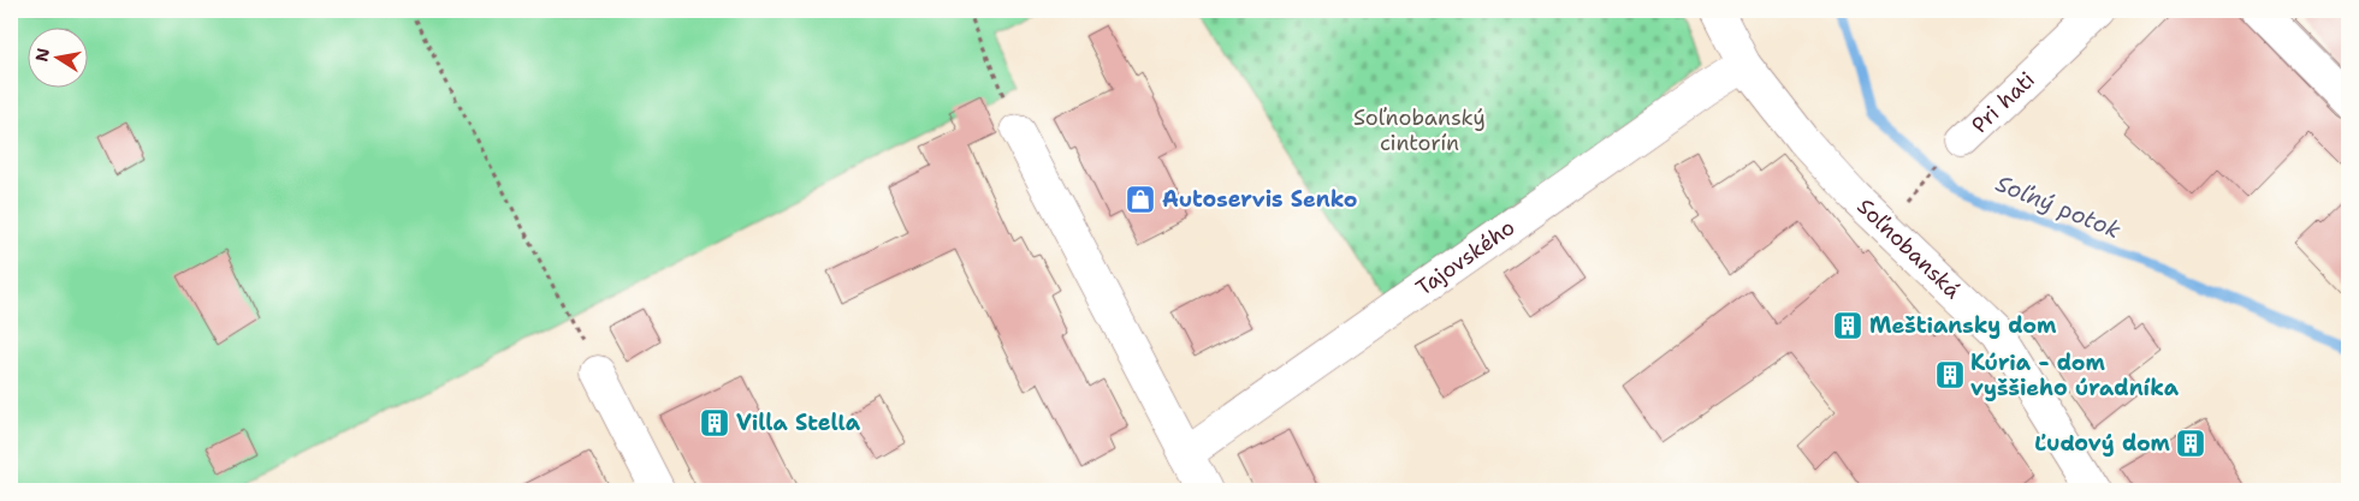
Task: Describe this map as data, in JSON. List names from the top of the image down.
{
  "streets": {
    "street": ["Pri hati", "Soľnobanská", "Tajovského"]
  },
  "crossings": [
    ["Soľnobanská", "Tajovského"]
  ],
  "water": ["Soľný potok"],
  "parks": ["Soľnobanský cintorín"],
  "places": {
    "shop": ["Autoservis Senko"],
    "building": [
      "Meštiansky dom",
      "Kúria - dom vyššieho úradníka",
      "Villa Stella",
      "Ľudový dom"
    ]
  },
  "north": "left"
}
